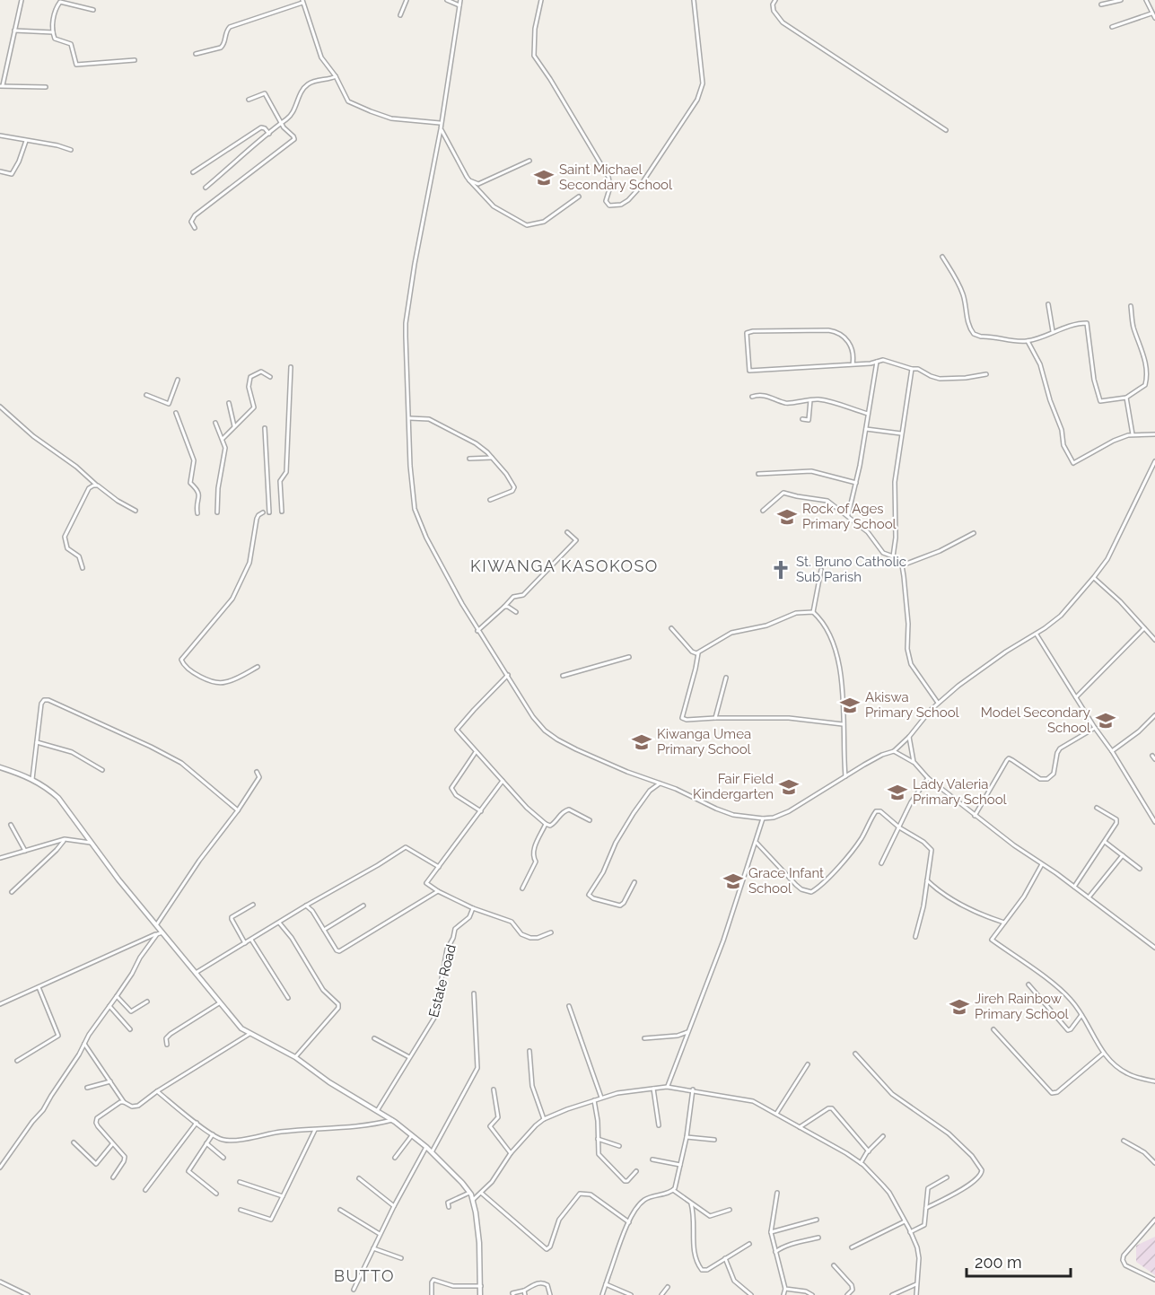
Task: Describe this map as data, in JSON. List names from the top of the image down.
{
  "streets": {
    "street": ["Estate Road"]
  },
  "districts": ["KIWANGA KASOKOSO", "BUTTO"],
  "places": {
    "school or university": [
      "Saint Michael Secondary School",
      "Rock of Ages Primary School",
      "Akiswa Primary School",
      "Model Secondary School",
      "Kiwanga Umea Primary School",
      "Fair Field Kindergarten",
      "Lady Valeria Primary School",
      "Grace Infant School",
      "Jireh Rainbow Primary School"
    ],
    "church": ["St. Bruno Catholic Sub Parish"]
  },
  "scale_bar": "200 m"
}
